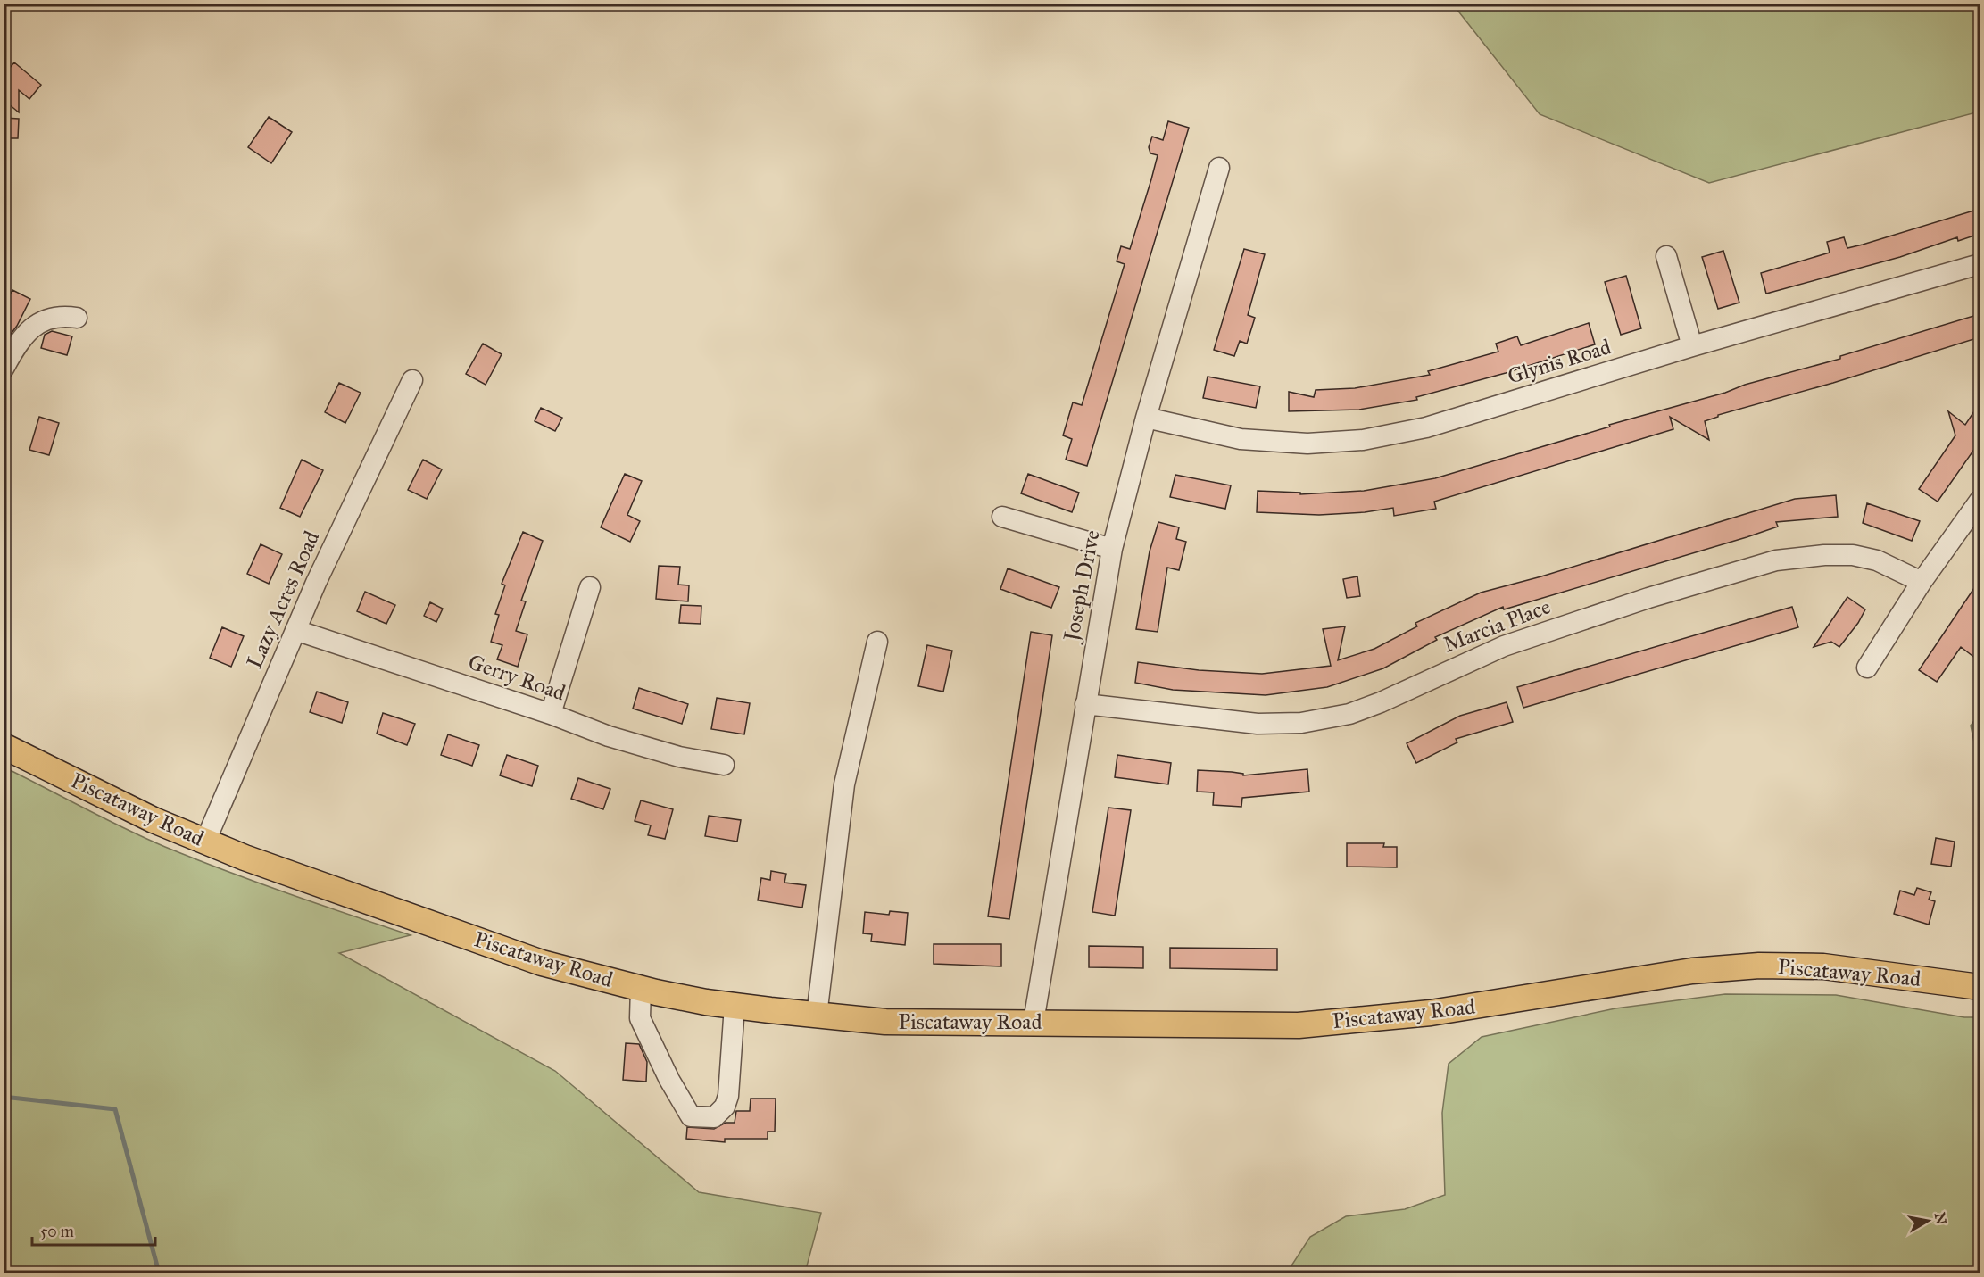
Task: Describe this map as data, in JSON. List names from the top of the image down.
{
  "streets": {
    "main road": ["Piscataway Road"],
    "street": [
      "Glynis Road",
      "Joseph Drive",
      "Lazy Acres Road",
      "Marcia Place",
      "Gerry Road"
    ]
  },
  "crossings": [
    ["Glynis Road", "Joseph Drive"],
    ["Joseph Drive", "Marcia Place"],
    ["Joseph Drive", "Piscataway Road"],
    ["Lazy Acres Road", "Gerry Road"],
    ["Lazy Acres Road", "Piscataway Road"]
  ],
  "scale_bar": "50 m",
  "north": "right"
}
